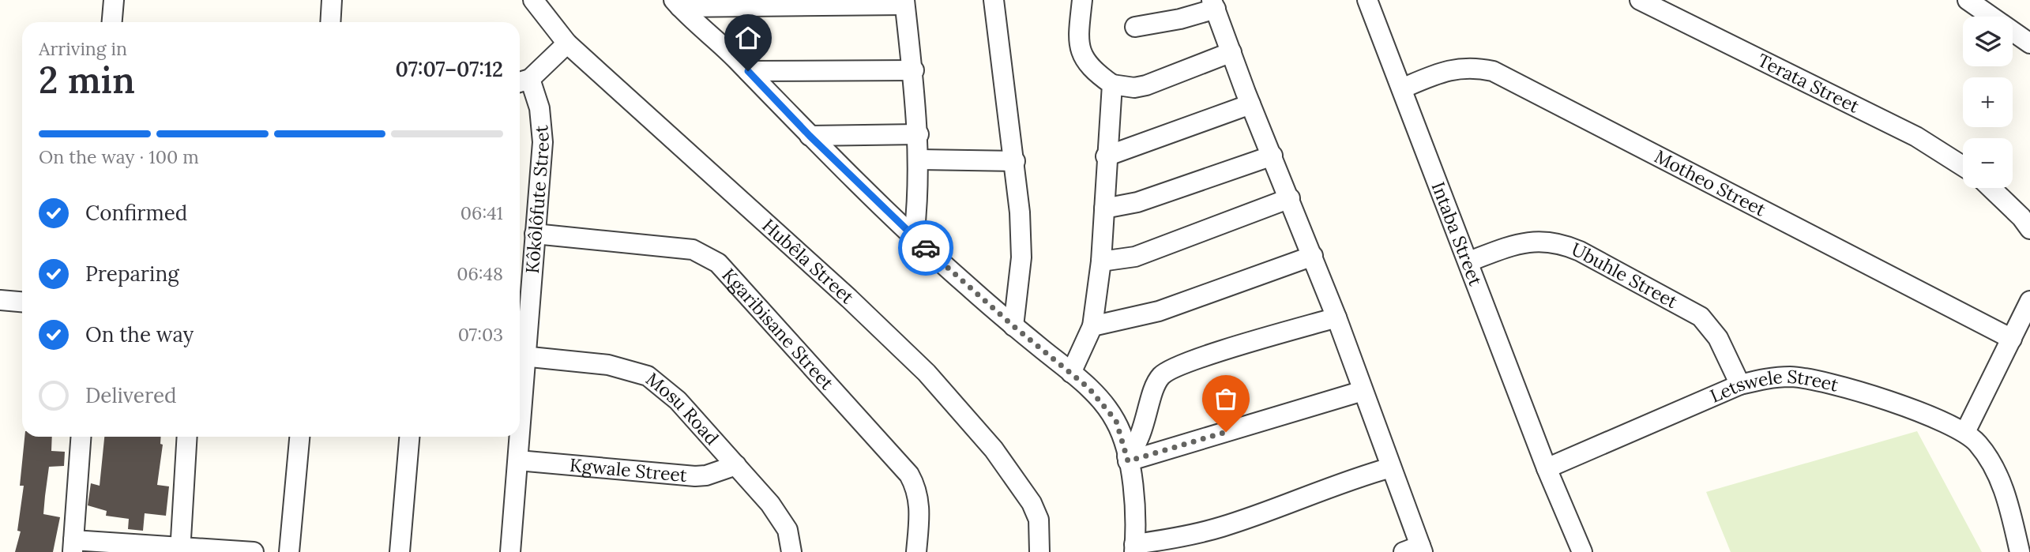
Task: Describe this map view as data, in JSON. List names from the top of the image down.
{
  "streets": {
    "street": [
      "Terata Street",
      "Motheo Street",
      "Kôkôlôfute Street",
      "Intaba Street",
      "Hubêla Street",
      "Ubuhle Street",
      "Kgaribisane Street",
      "Letswele Street",
      "Mosu Road",
      "Kgwale Street"
    ]
  },
  "crossings": [
    ["Motheo Street", "Intaba Street"],
    ["Kôkôlôfute Street", "Kgaribisane Street"],
    ["Kôkôlôfute Street", "Mosu Road"],
    ["Kôkôlôfute Street", "Kgwale Street"],
    ["Intaba Street", "Ubuhle Street"],
    ["Intaba Street", "Letswele Street"],
    ["Ubuhle Street", "Letswele Street"],
    ["Mosu Road", "Kgwale Street"]
  ],
  "page": {
    "map_buttons": ["+", "−"],
    "heading": ["2 min", "Arriving in", "07:07–07:12"],
    "bar": "On the way · 100 m",
    "list": [
      ["Confirmed", "06:41"],
      ["Preparing", "06:48"],
      ["On the way", "07:03"],
      "Delivered"
    ]
  }
}
